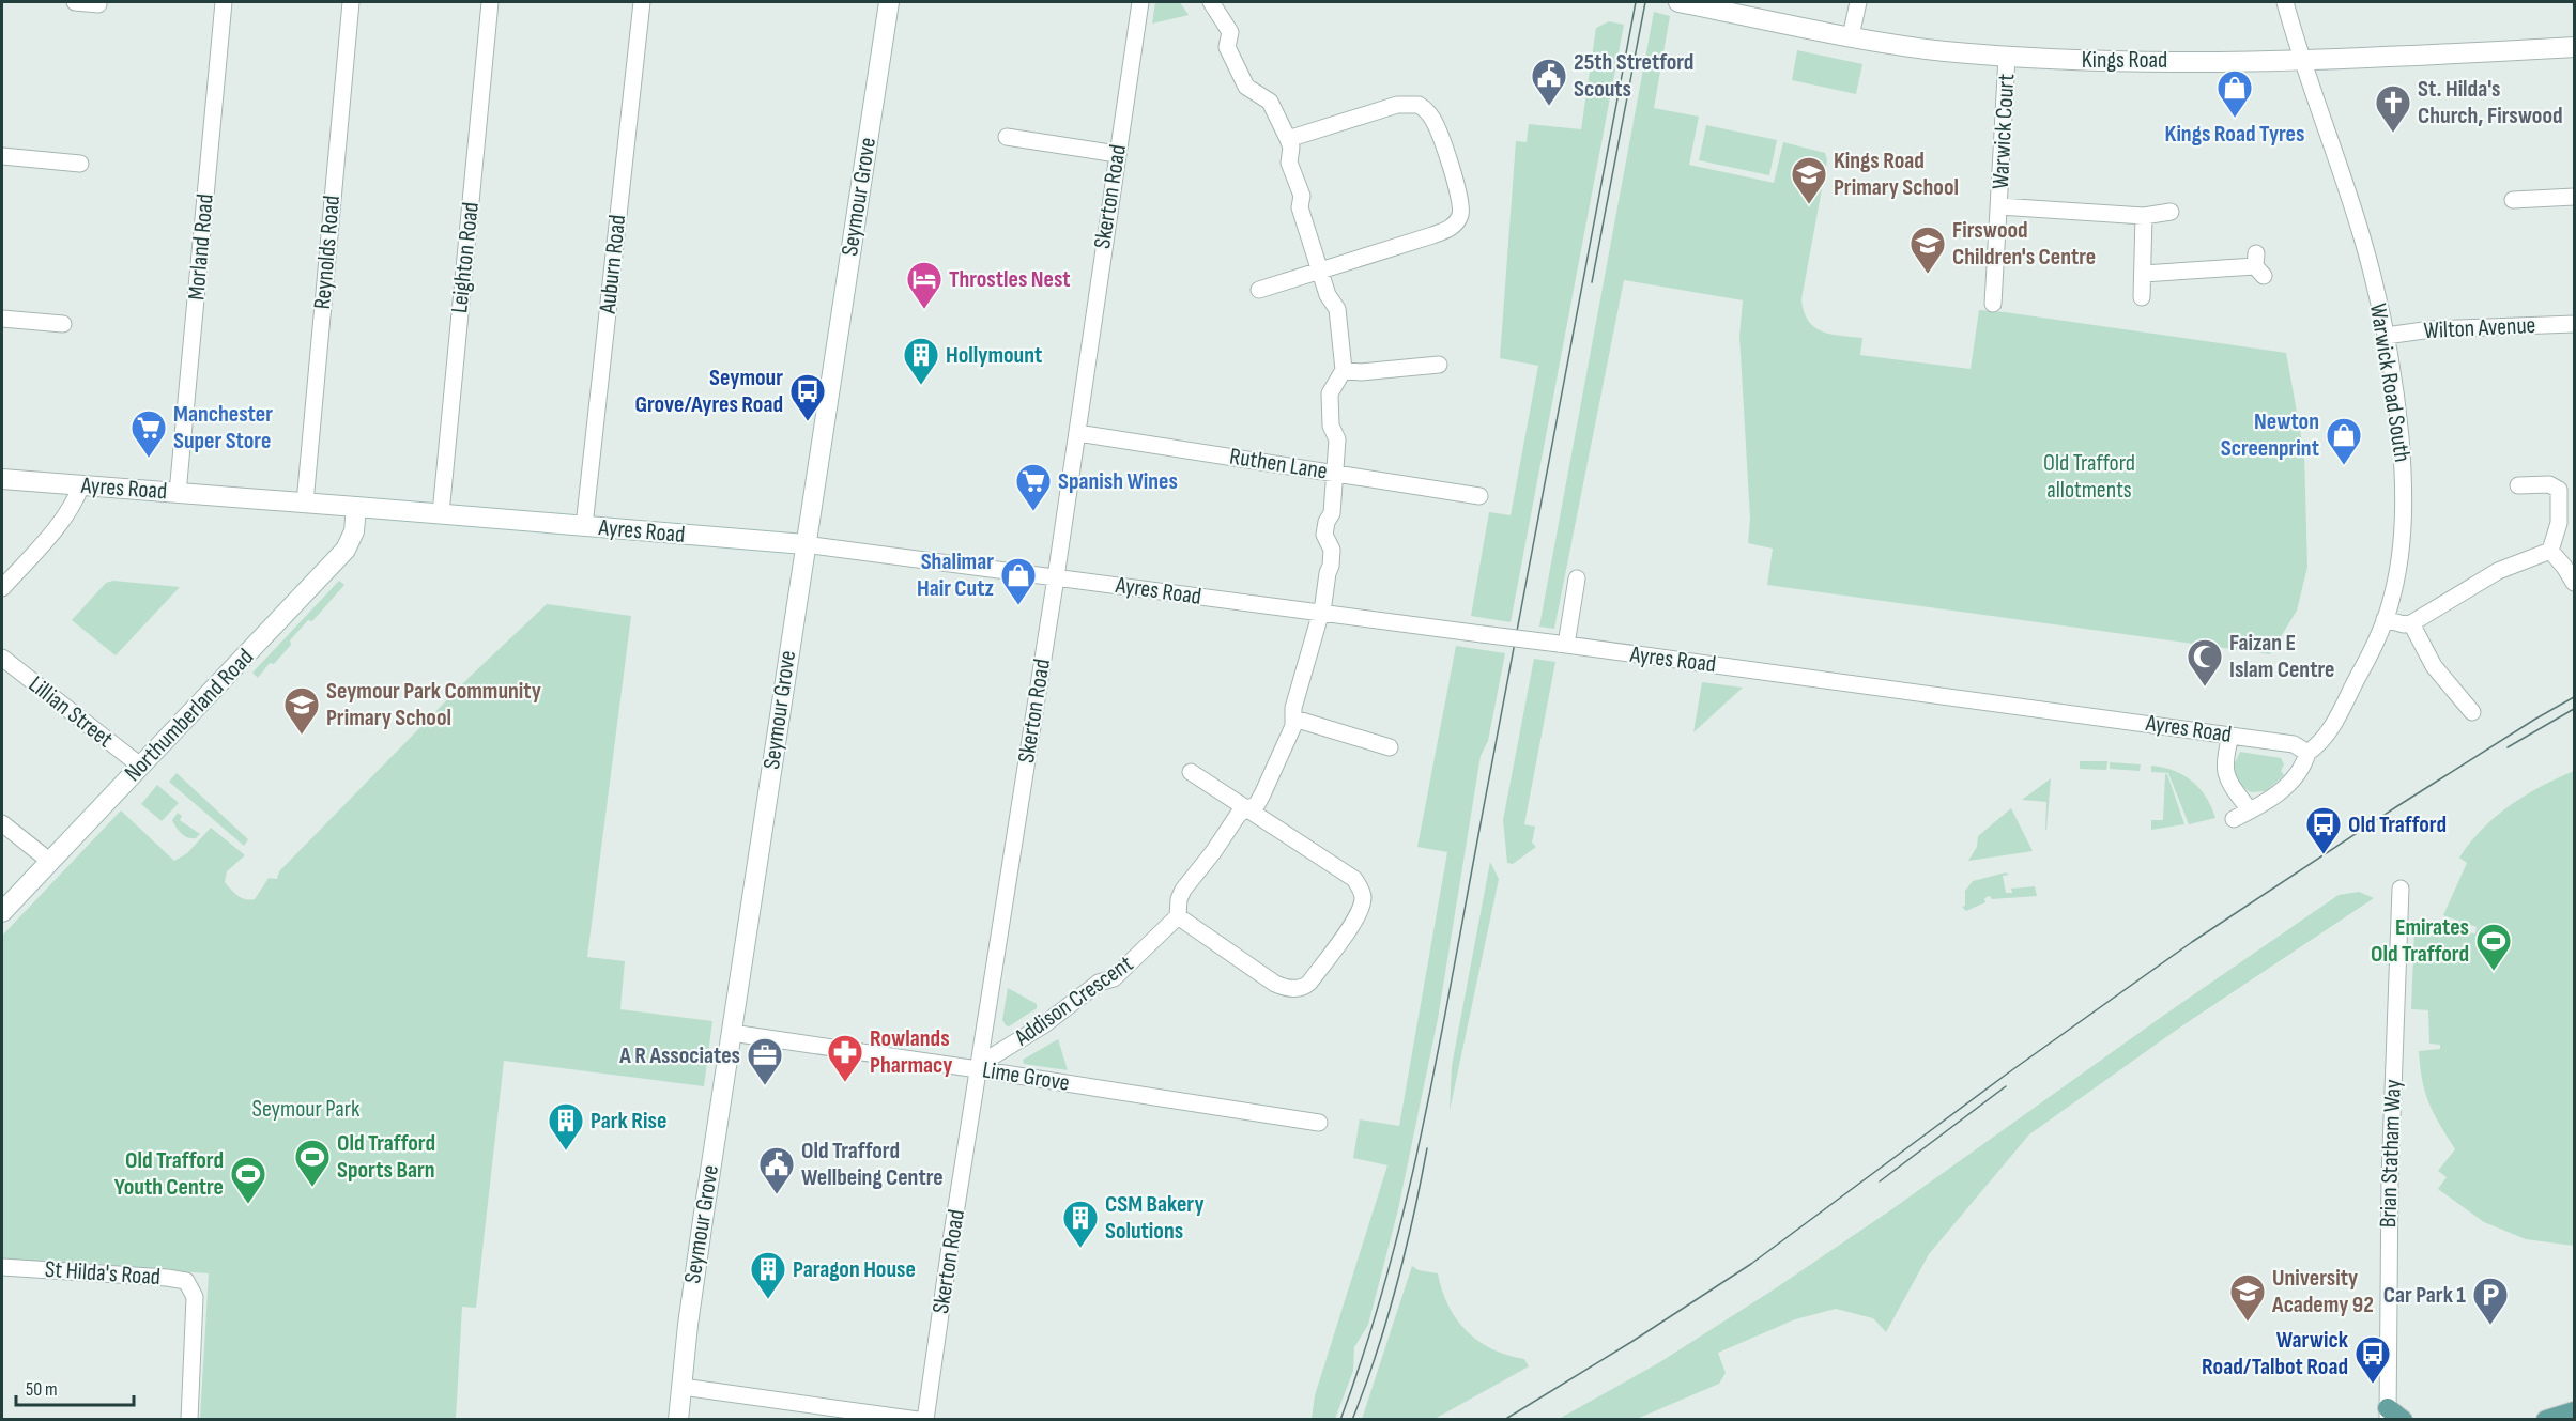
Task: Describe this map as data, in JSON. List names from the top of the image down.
{
  "streets": {
    "main road": [
      "Kings Road",
      "Seymour Grove",
      "Ayres Road",
      "Northumberland Road"
    ],
    "street": [
      "Warwick Court",
      "Skerton Road",
      "Morland Road",
      "Reynolds Road",
      "Leighton Road",
      "Auburn Road",
      "Wilton Avenue",
      "Warwick Road South",
      "Ruthen Lane",
      "Lillian Street",
      "Addison Crescent",
      "Lime Grove",
      "Brian Statham Way",
      "St Hilda's Road"
    ]
  },
  "crossings": [
    ["Kings Road", "Warwick Court"],
    ["Kings Road", "Warwick Road South"],
    ["Seymour Grove", "Ayres Road"],
    ["Seymour Grove", "Lime Grove"],
    ["Skerton Road", "Ruthen Lane"],
    ["Skerton Road", "Ayres Road"],
    ["Skerton Road", "Addison Crescent"],
    ["Skerton Road", "Lime Grove"],
    ["Morland Road", "Ayres Road"],
    ["Reynolds Road", "Ayres Road"],
    ["Leighton Road", "Ayres Road"],
    ["Auburn Road", "Ayres Road"],
    ["Wilton Avenue", "Warwick Road South"],
    ["Warwick Road South", "Ayres Road"],
    ["Ayres Road", "Northumberland Road"],
    ["Lillian Street", "Northumberland Road"],
    ["Addison Crescent", "Lime Grove"]
  ],
  "parks": ["Old Trafford allotments", "Seymour Park"],
  "places": {
    "public building": ["25th Stretford Scouts", "Old Trafford Wellbeing Centre"],
    "shop": ["Kings Road Tyres", "Newton Screenprint", "Shalimar Hair Cutz"],
    "church": ["St. Hilda's Church, Firswood"],
    "school or university": [
      "Kings Road Primary School",
      "Firswood Children's Centre",
      "Seymour Park Community Primary School",
      "University Academy 92"
    ],
    "hotel": ["Throstles Nest"],
    "building": [
      "Hollymount",
      "Park Rise",
      "CSM Bakery Solutions",
      "Paragon House"
    ],
    "bus stop": ["Seymour Grove/Ayres Road", "Old Trafford", "Warwick Road/Talbot Road"],
    "supermarket": ["Manchester Super Store", "Spanish Wines"],
    "mosque": ["Faizan E Islam Centre"],
    "sports": ["Emirates Old Trafford", "Old Trafford Sports Barn", "Old Trafford Youth Centre"],
    "pharmacy": ["Rowlands Pharmacy"],
    "office": ["A R Associates"],
    "parking": ["Car Park 1"]
  },
  "scale_bar": "50 m"
}
